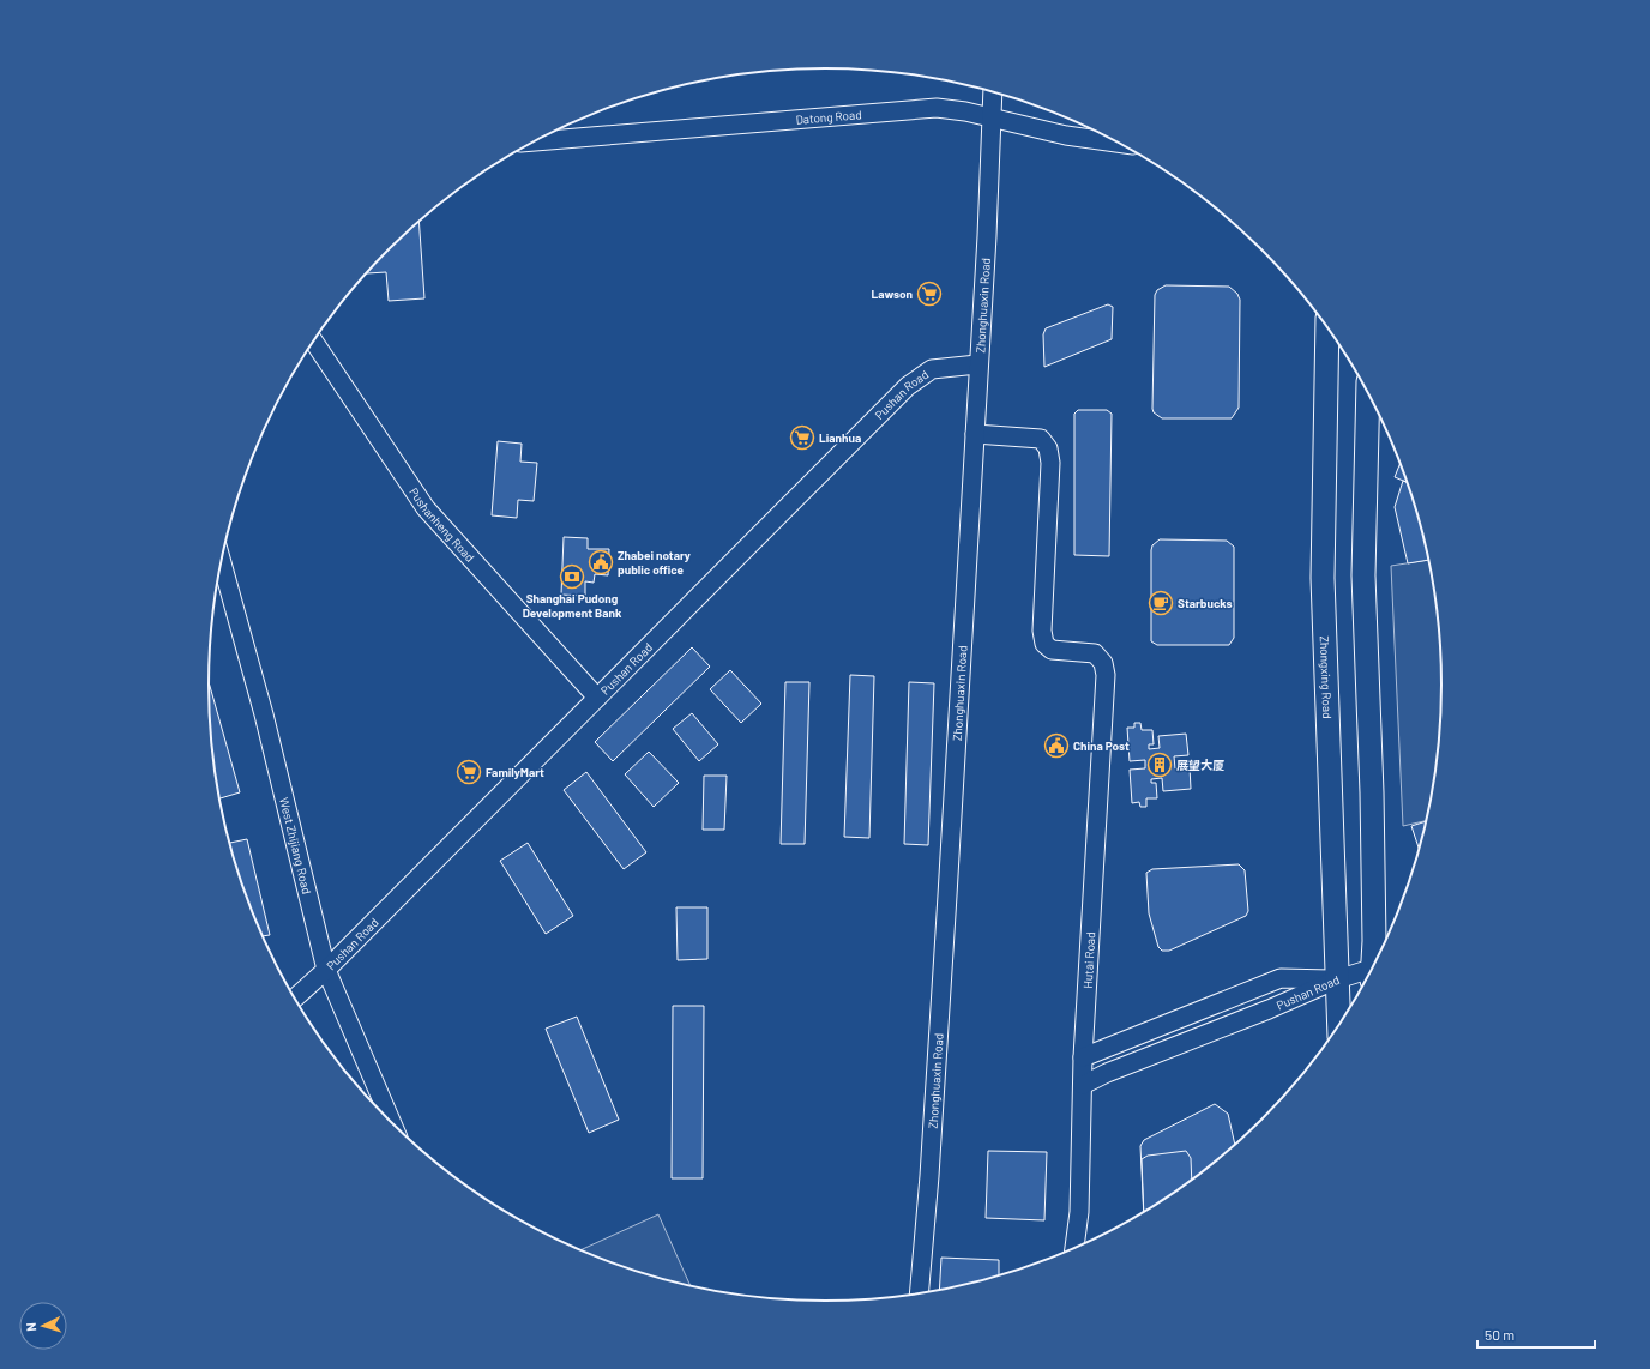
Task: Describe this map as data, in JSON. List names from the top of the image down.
{
  "streets": {
    "main road": ["Zhongxing Road"],
    "street": [
      "Datong Road",
      "Zhonghuaxin Road",
      "Pushan Road",
      "Pushanheng Road",
      "West Zhijiang Road",
      "Hutai Road"
    ]
  },
  "crossings": [
    ["Datong Road", "Zhonghuaxin Road"],
    ["Zhonghuaxin Road", "Pushan Road"],
    ["Zhonghuaxin Road", "Hutai Road"],
    ["Pushan Road", "Pushanheng Road"],
    ["Pushan Road", "Zhongxing Road"],
    ["Pushan Road", "West Zhijiang Road"],
    ["Pushan Road", "Hutai Road"]
  ],
  "places": {
    "supermarket": ["Lawson", "Lianhua", "FamilyMart"],
    "public building": ["Zhabei notary public office", "China Post"],
    "bank": ["Shanghai Pudong Development Bank"],
    "cafe": ["Starbucks"],
    "building": ["展望大厦"]
  },
  "scale_bar": "50 m",
  "north": "left"
}
